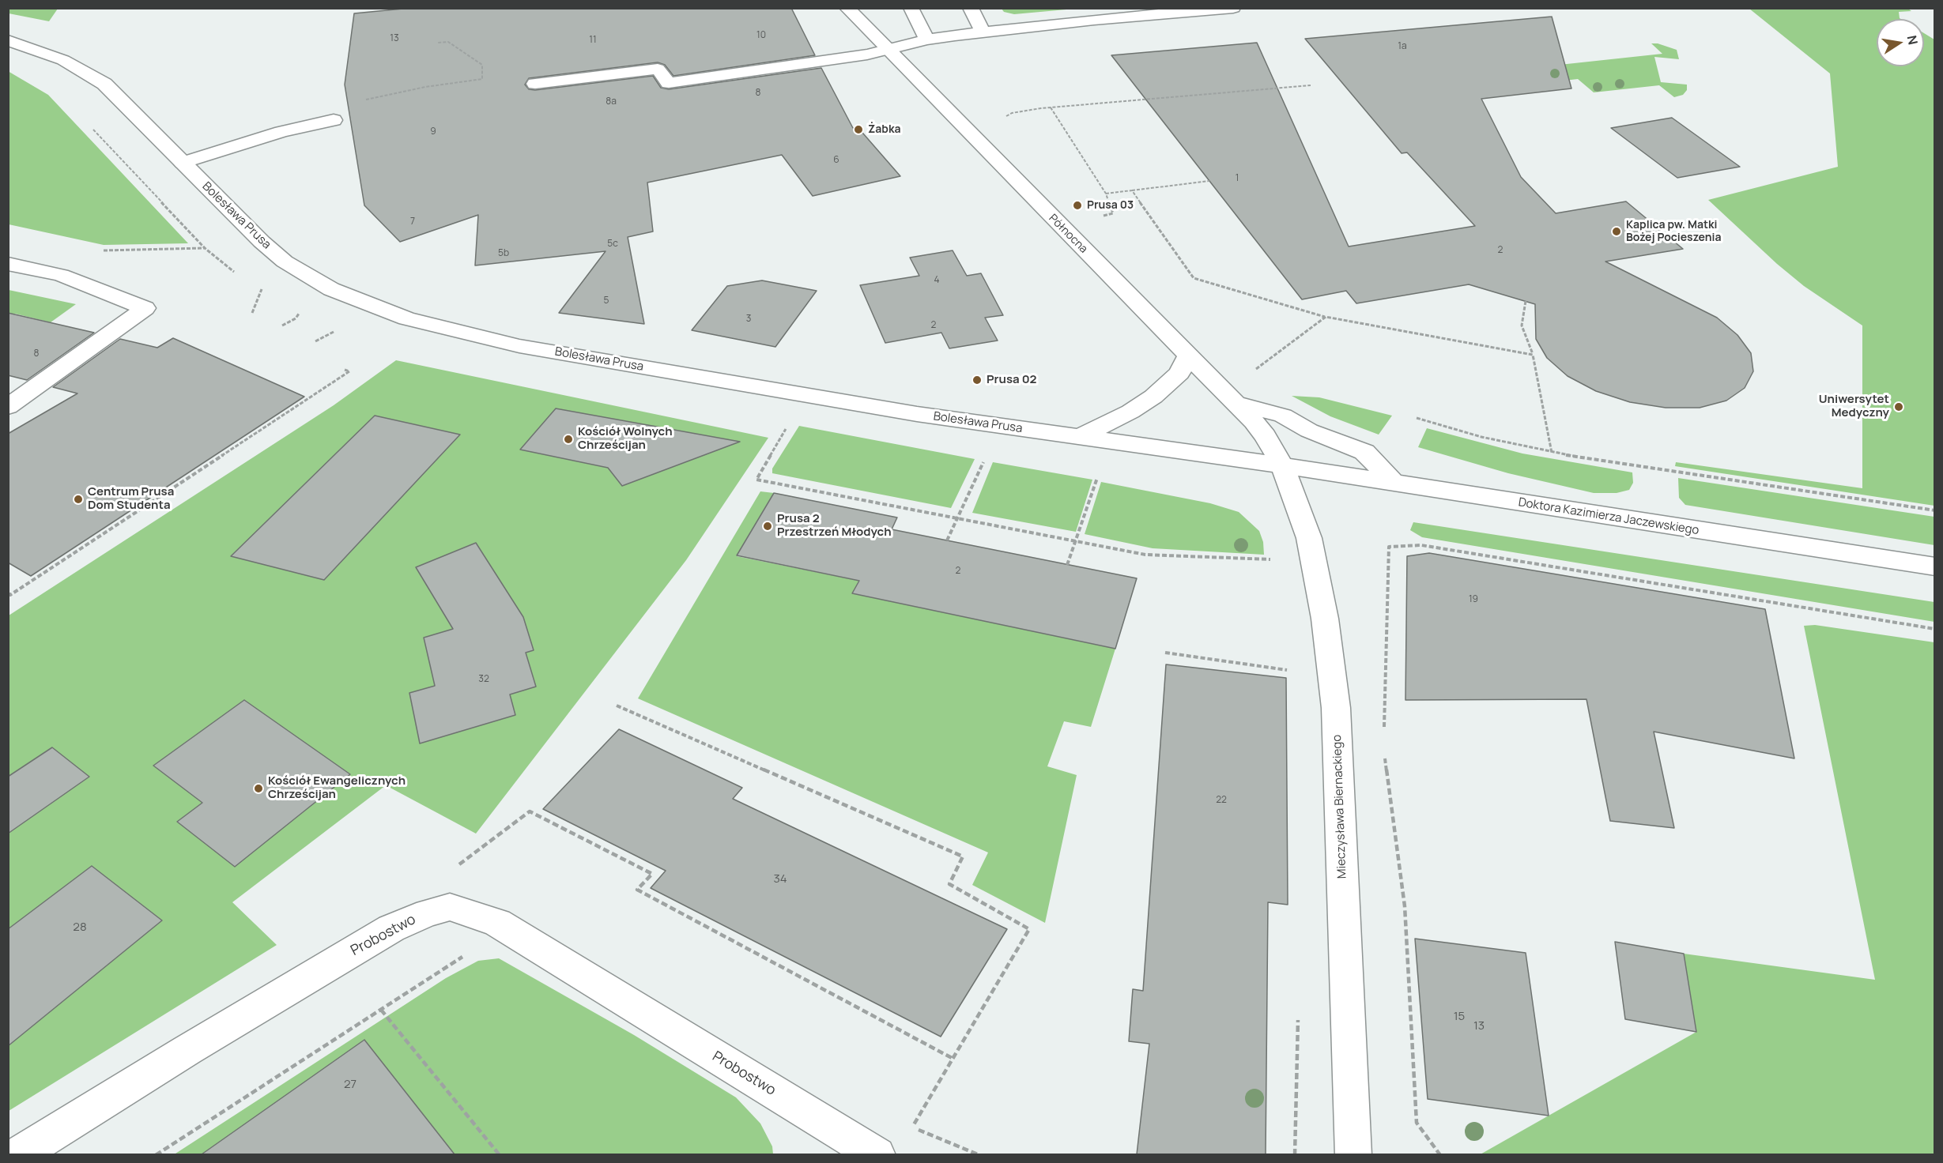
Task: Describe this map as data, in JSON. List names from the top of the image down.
{
  "streets": {
    "street": [
      "Bolesława Prusa",
      "Północna",
      "Doktora Kazimierza Jaczewskiego",
      "Mieczysława Biernackiego",
      "Probostwo"
    ]
  },
  "crossings": [
    ["Bolesława Prusa", "Północna"],
    ["Bolesława Prusa", "Doktora Kazimierza Jaczewskiego"],
    ["Bolesława Prusa", "Mieczysława Biernackiego"],
    ["Północna", "Doktora Kazimierza Jaczewskiego"],
    ["Północna", "Mieczysława Biernackiego"],
    ["Doktora Kazimierza Jaczewskiego", "Mieczysława Biernackiego"]
  ],
  "places": [
    "Żabka",
    "Prusa 03",
    "Kaplica pw. Matki Bożej Pocieszenia",
    "Prusa 02",
    "Uniwersytet Medyczny",
    "Kościół Wolnych Chrześcijan",
    "Centrum Prusa Dom Studenta",
    "Prusa 2 Przestrzeń Młodych",
    "Kościół Ewangelicznych Chrześcijan"
  ],
  "house_numbers": [
    "10",
    "13",
    "11",
    "1a",
    "8",
    "8a",
    "9",
    "6",
    "1",
    "7",
    "5c",
    "2",
    "5b",
    "4",
    "5",
    "3",
    "2",
    "8",
    "2",
    "19",
    "32",
    "22",
    "34",
    "28",
    "15",
    "13",
    "27"
  ],
  "north": "right"
}
